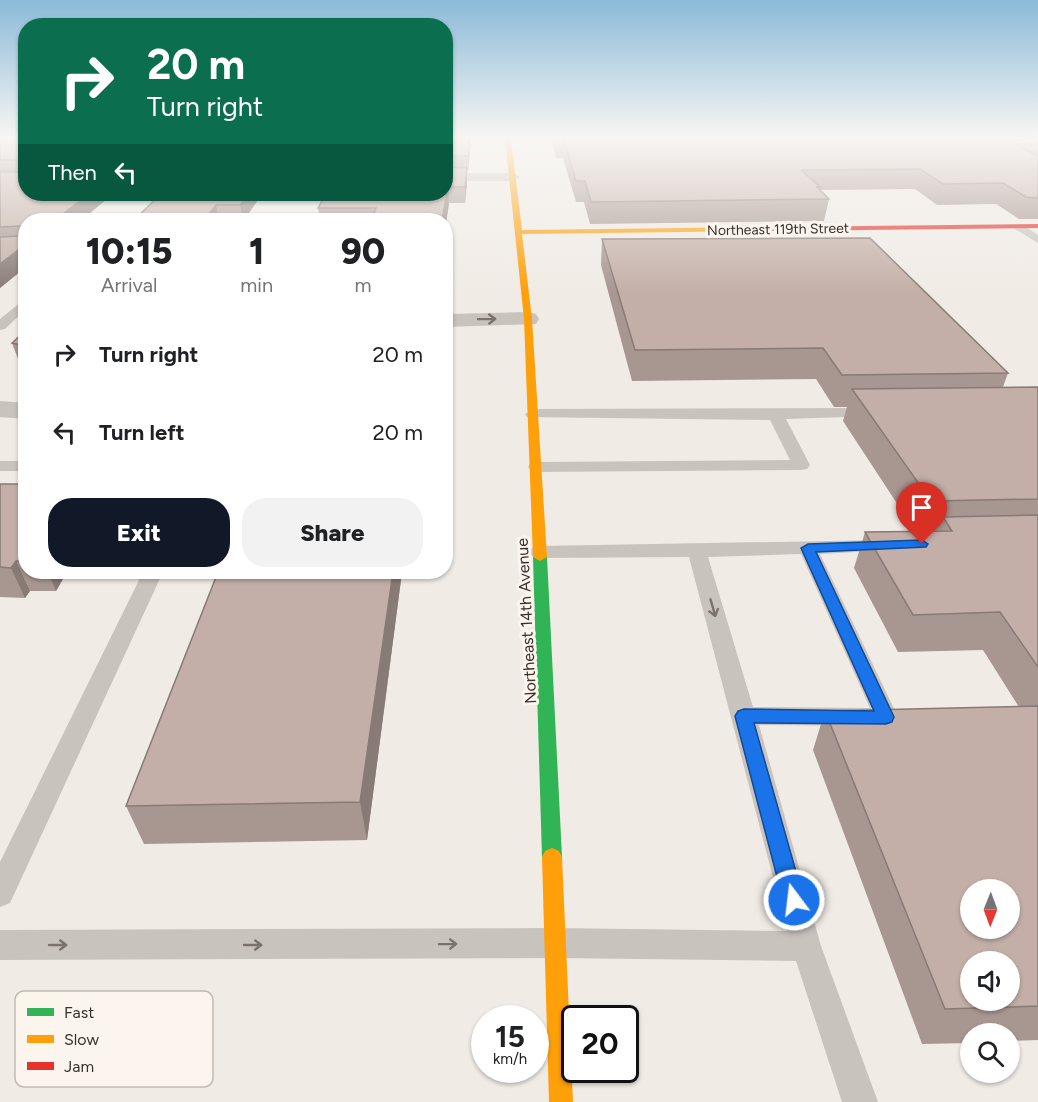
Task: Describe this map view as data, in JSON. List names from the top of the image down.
{
  "streets": {
    "street": ["Northeast 119th Street", "Northeast 14th Avenue"]
  },
  "crossings": [
    ["Northeast 119th Street", "Northeast 14th Avenue"]
  ],
  "legend": ["Fast", "Slow", "Jam"],
  "north": "bottom",
  "page": {
    "turn": ["20 m", "Turn right"],
    "then": "Then",
    "eta": [
      "10:15",
      "Arrival",
      "1",
      "min",
      "90",
      "m"
    ],
    "list": [
      {
        "name": "Turn right",
        "value": "20 m"
      },
      {
        "name": "Turn left",
        "value": "20 m"
      }
    ],
    "buttons": ["Exit", "Share"],
    "speed": "15 km/h",
    "limit": "20"
  }
}
